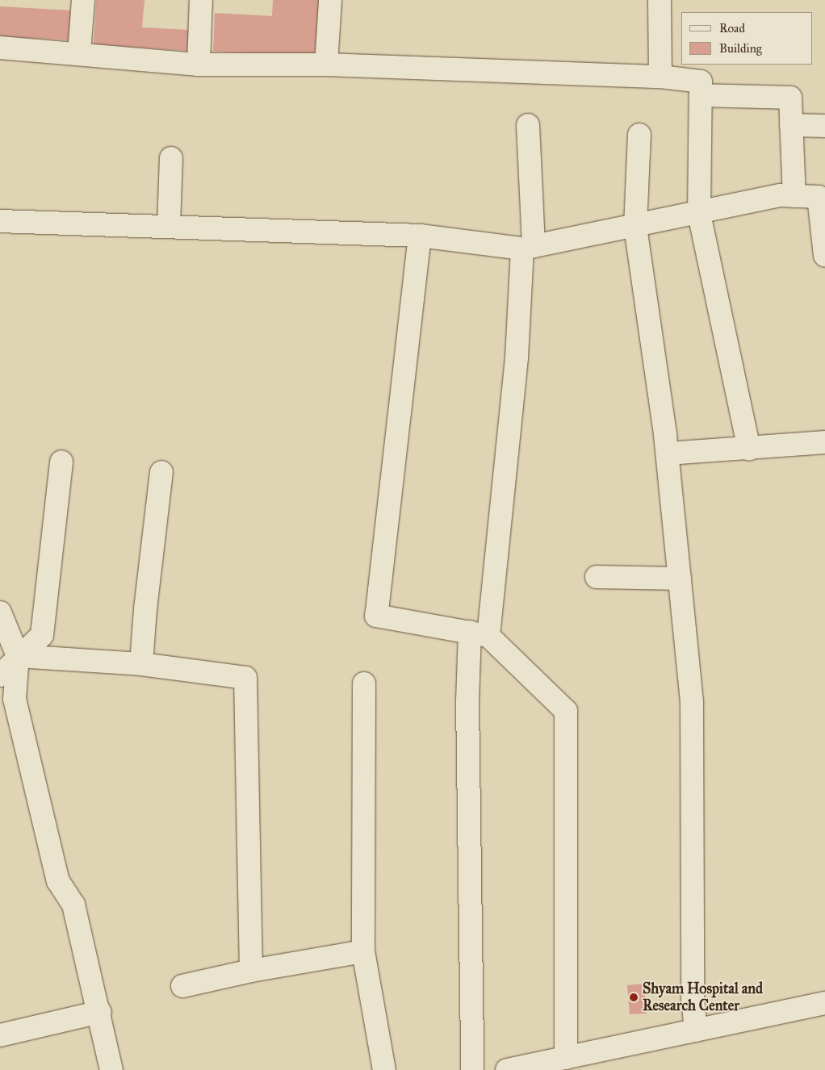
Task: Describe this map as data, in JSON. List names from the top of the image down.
{
  "places": ["Shyam Hospital and Research Center"],
  "legend": ["Road", "Building"]
}
